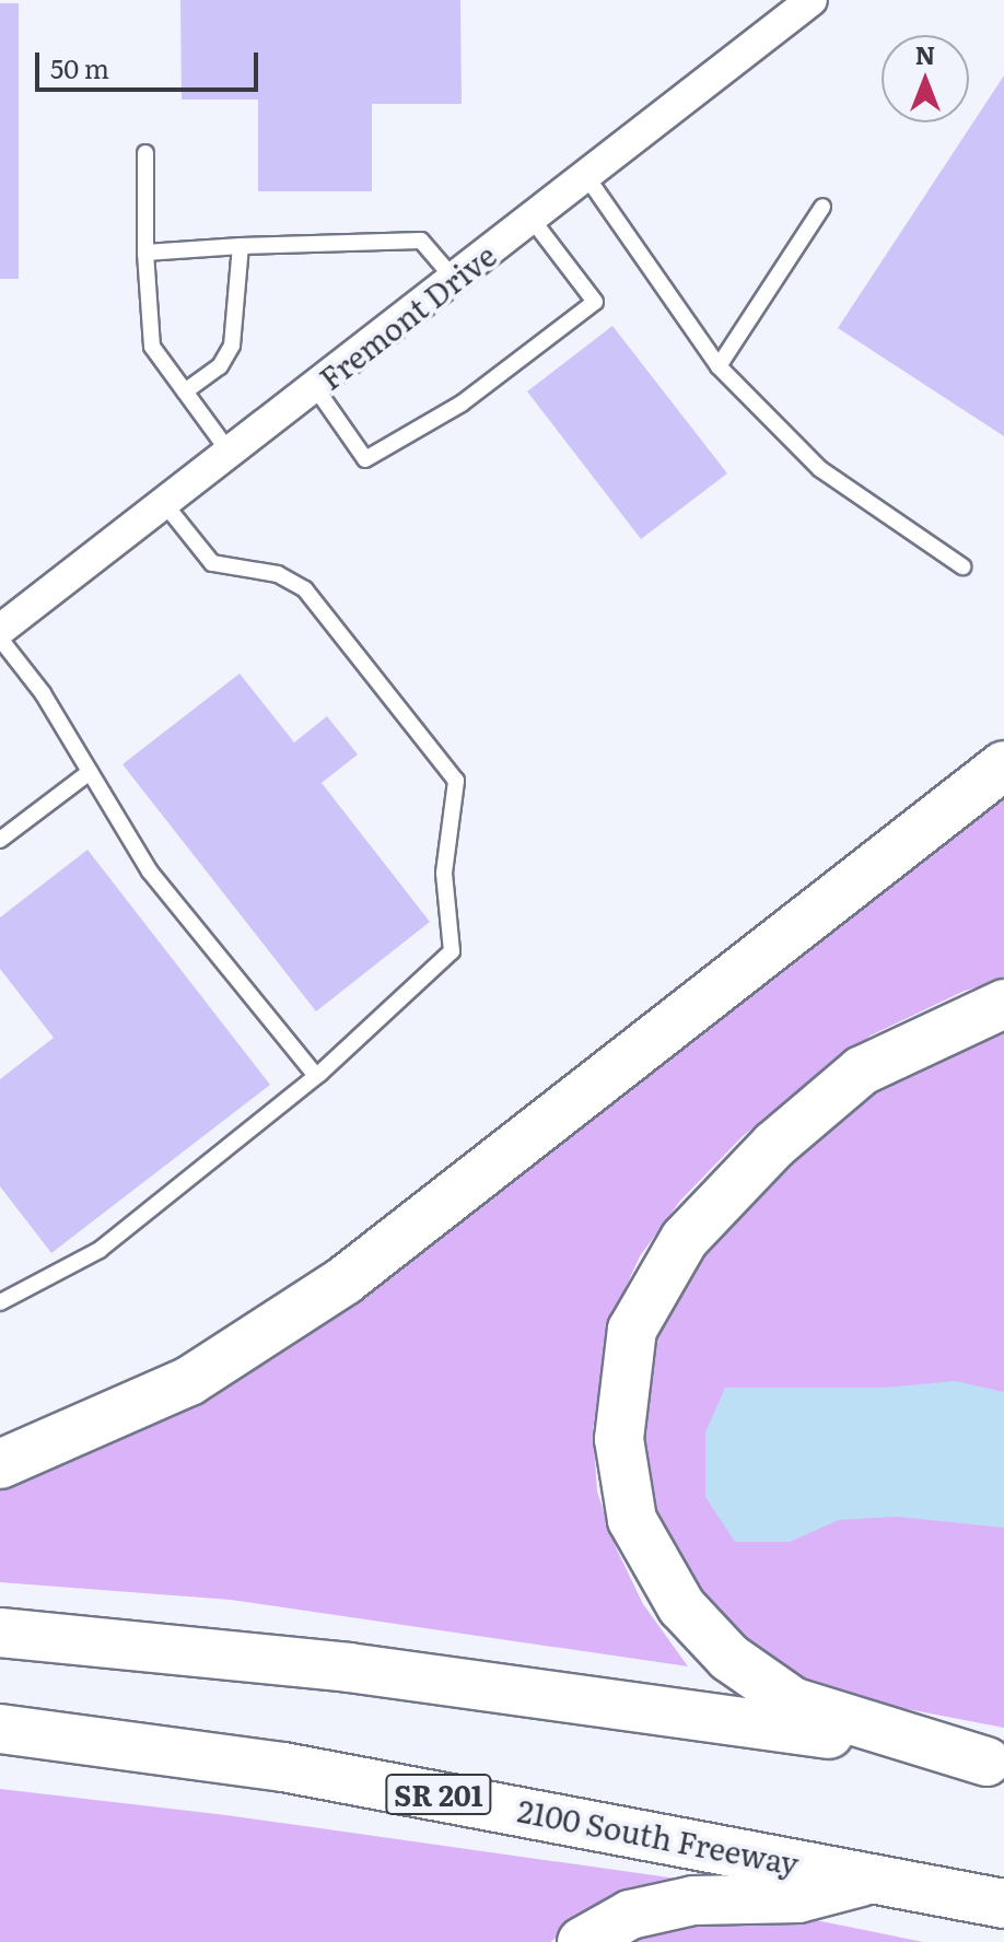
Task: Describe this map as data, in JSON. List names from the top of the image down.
{
  "streets": {
    "highway": ["SR 201", "2100 South Freeway"],
    "street": ["Fremont Drive"]
  },
  "scale_bar": "50 m",
  "north": "top"
}
